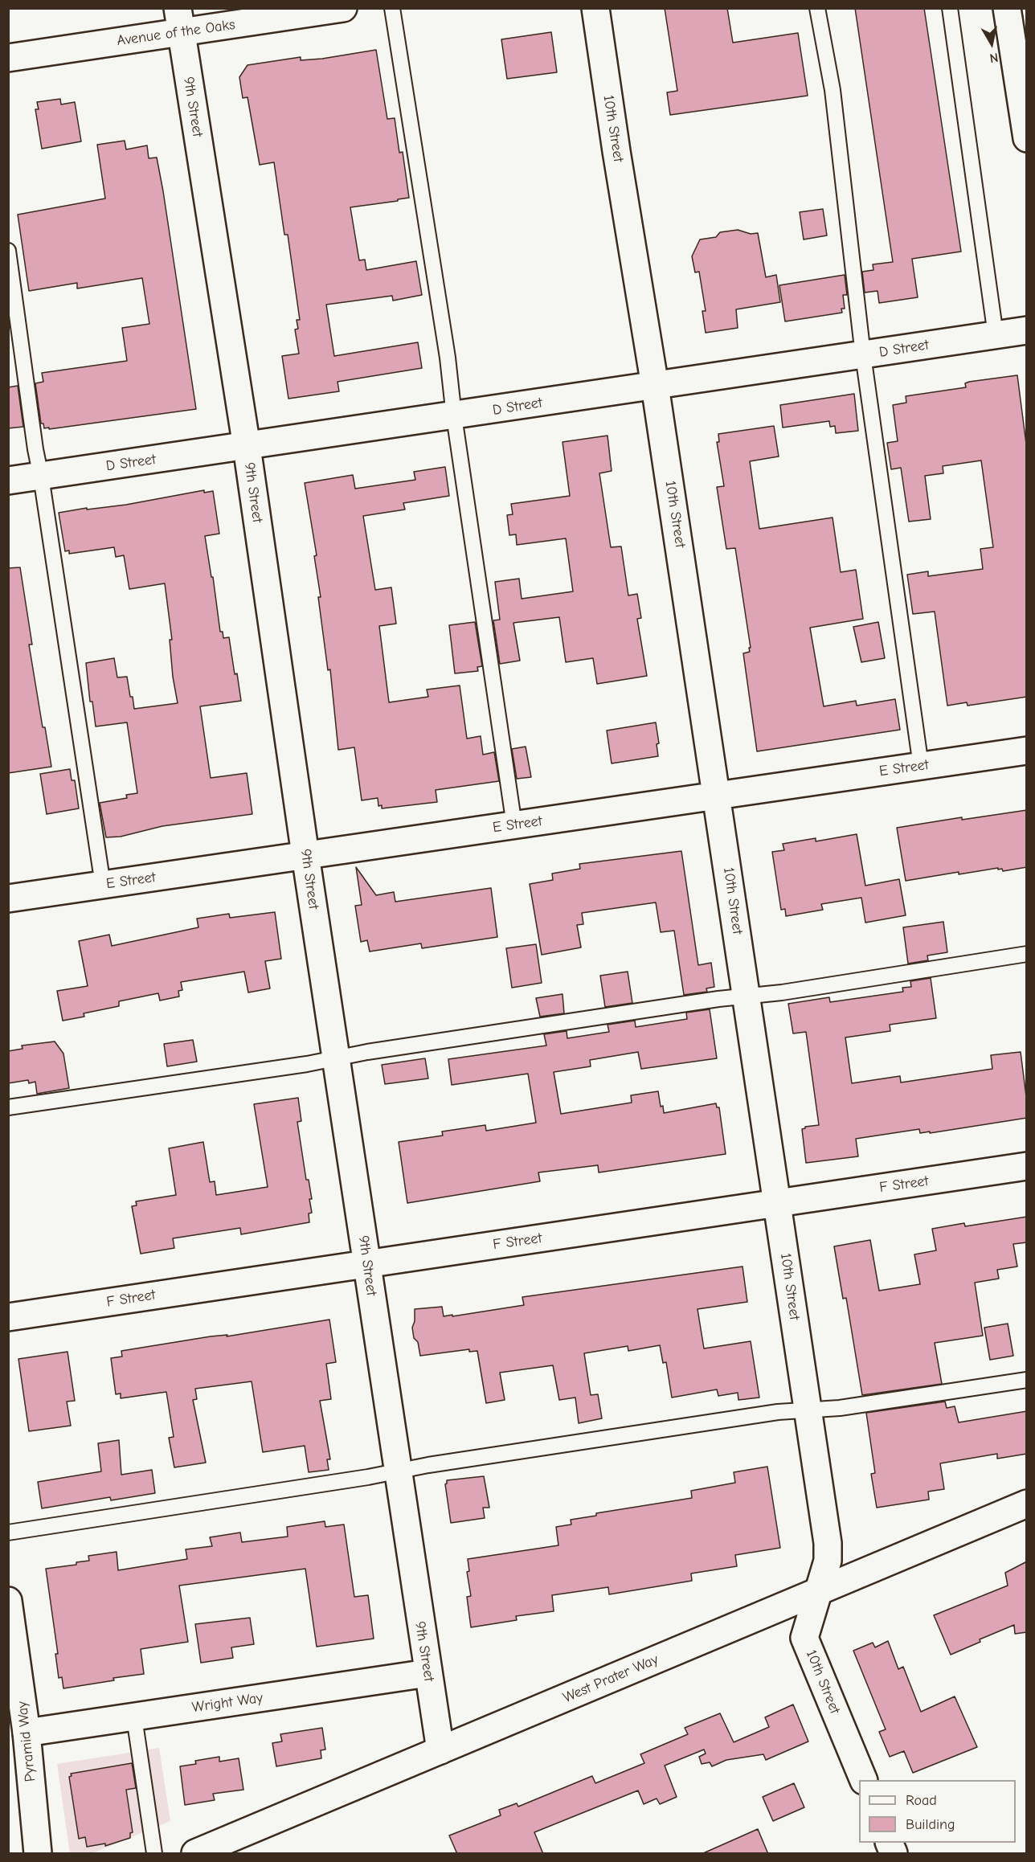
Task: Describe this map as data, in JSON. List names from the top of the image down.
{
  "streets": {
    "street": [
      "Avenue of the Oaks",
      "9th Street",
      "10th Street",
      "D Street",
      "E Street",
      "F Street",
      "West Prater Way",
      "Wright Way",
      "Pyramid Way"
    ]
  },
  "crossings": [
    ["Avenue of the Oaks", "9th Street"],
    ["9th Street", "D Street"],
    ["9th Street", "E Street"],
    ["9th Street", "F Street"],
    ["9th Street", "West Prater Way"],
    ["9th Street", "Wright Way"],
    ["10th Street", "D Street"],
    ["10th Street", "E Street"],
    ["10th Street", "F Street"],
    ["10th Street", "West Prater Way"],
    ["Wright Way", "Pyramid Way"]
  ],
  "legend": ["Road", "Building"],
  "north": "bottom"
}
